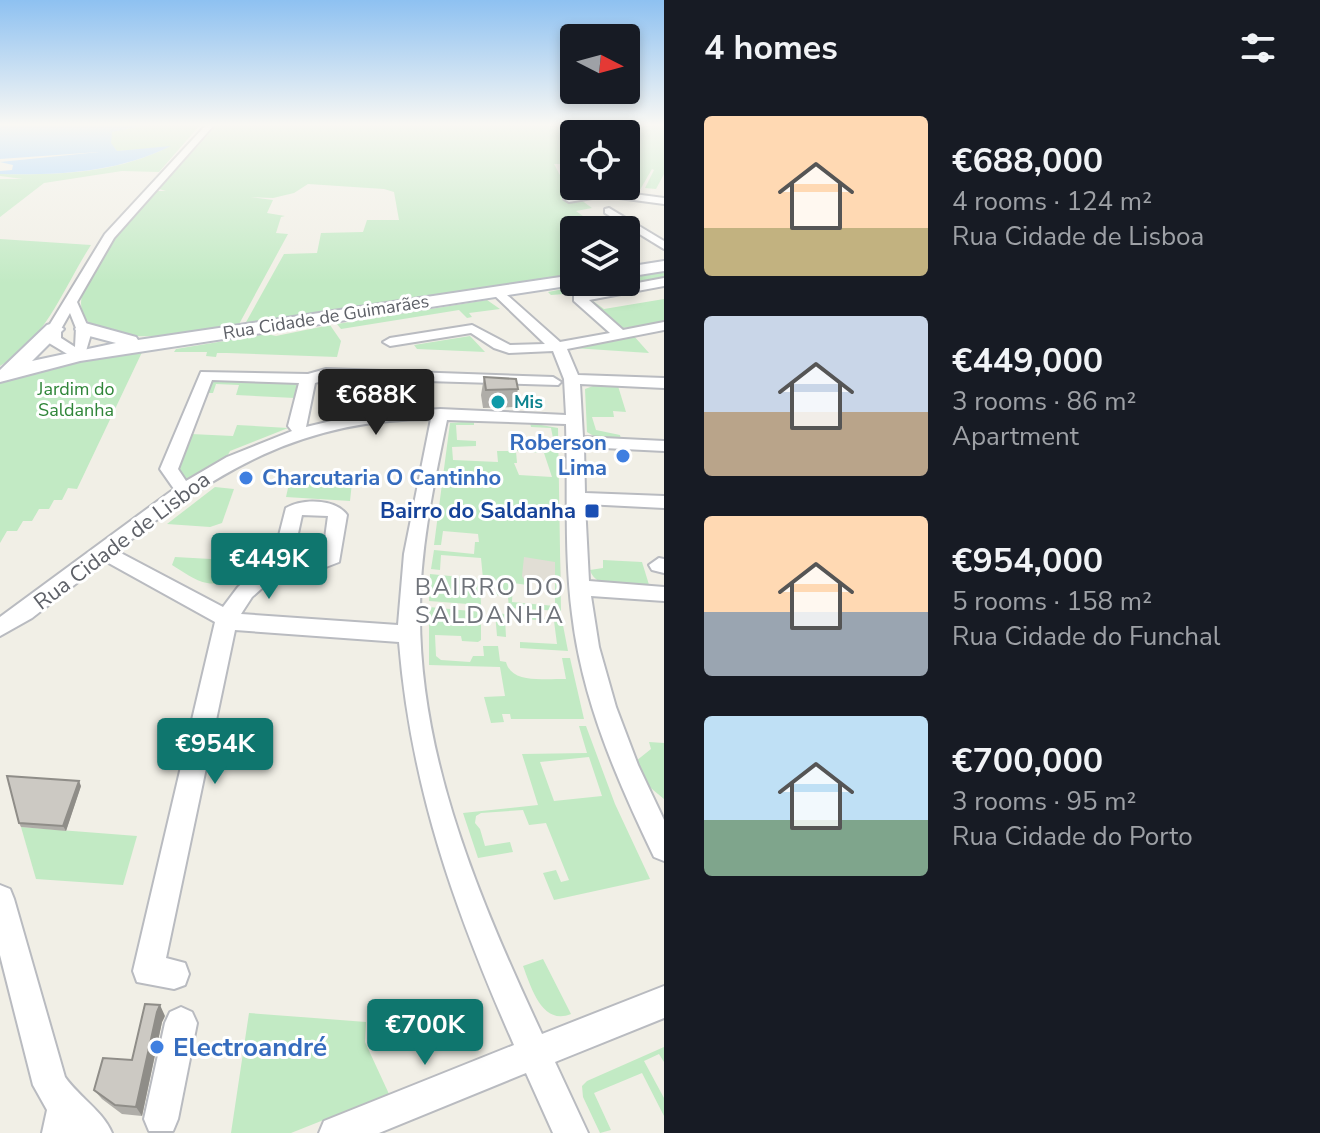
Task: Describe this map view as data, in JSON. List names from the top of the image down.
{
  "streets": {
    "main road": ["Rua Cidade de Guimarães"],
    "street": ["Rua Cidade de Lisboa"]
  },
  "districts": ["BAIRRO DO SALDANHA"],
  "parks": ["Jardim do Saldanha"],
  "places": {
    "other": [
      "Mis",
      "Roberson Lima",
      "Charcutaria O Cantinho",
      "Electroandré"
    ],
    "transit": ["Bairro do Saldanha"]
  },
  "north": "right",
  "page": {
    "heading": "4 homes",
    "list": [
      {
        "name": "€688,000",
        "note": "4 rooms · 124 m² · Rua Cidade de Lisboa"
      },
      {
        "name": "€449,000",
        "note": "3 rooms · 86 m² · Apartment"
      },
      {
        "name": "€954,000",
        "note": "5 rooms · 158 m² · Rua Cidade do Funchal"
      },
      {
        "name": "€700,000",
        "note": "3 rooms · 95 m² · Rua Cidade do Porto"
      }
    ],
    "price": [
      "€688K",
      "€449K",
      "€954K",
      "€700K"
    ]
  }
}
